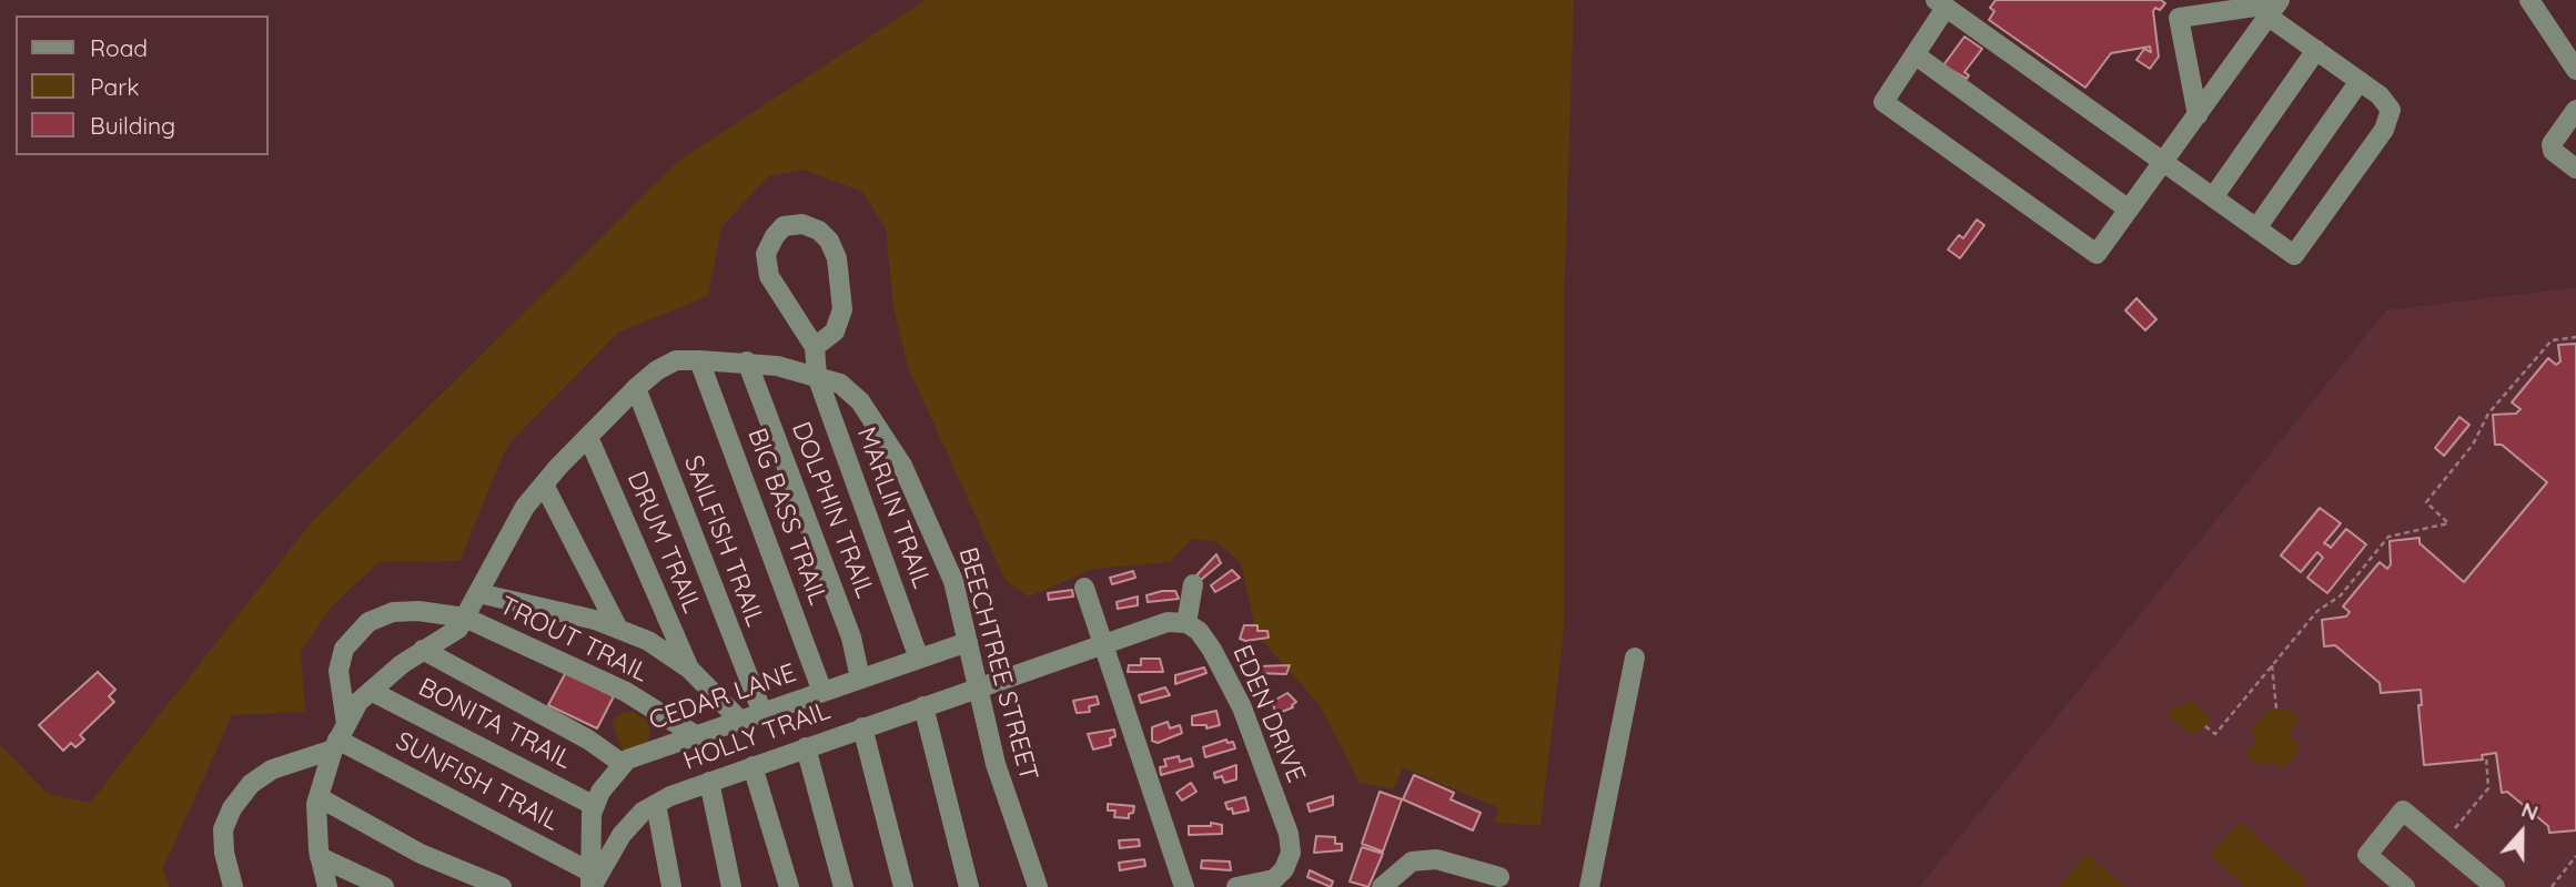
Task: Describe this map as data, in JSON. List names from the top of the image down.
{
  "streets": {
    "street": [
      "MARLIN TRAIL",
      "DOLPHIN TRAIL",
      "BIG BASS TRAIL",
      "SAILFISH TRAIL",
      "DRUM TRAIL",
      "TROUT TRAIL",
      "BEECHTREE STREET",
      "CEDAR LANE",
      "EDEN DRIVE",
      "BONITA TRAIL",
      "HOLLY TRAIL",
      "SUNFISH TRAIL"
    ]
  },
  "crossings": [
    ["MARLIN TRAIL", "BEECHTREE STREET"],
    ["MARLIN TRAIL", "CEDAR LANE"],
    ["DOLPHIN TRAIL", "BEECHTREE STREET"],
    ["DOLPHIN TRAIL", "CEDAR LANE"],
    ["BIG BASS TRAIL", "BEECHTREE STREET"],
    ["BIG BASS TRAIL", "CEDAR LANE"],
    ["SAILFISH TRAIL", "BEECHTREE STREET"],
    ["SAILFISH TRAIL", "CEDAR LANE"],
    ["DRUM TRAIL", "BEECHTREE STREET"],
    ["TROUT TRAIL", "BEECHTREE STREET"],
    ["TROUT TRAIL", "CEDAR LANE"],
    ["TROUT TRAIL", "SUNFISH TRAIL"],
    ["BEECHTREE STREET", "CEDAR LANE"],
    ["BEECHTREE STREET", "BONITA TRAIL"],
    ["BEECHTREE STREET", "HOLLY TRAIL"],
    ["BEECHTREE STREET", "SUNFISH TRAIL"],
    ["HOLLY TRAIL", "SUNFISH TRAIL"]
  ],
  "legend": ["Road", "Park", "Building"],
  "north": "top"
}
